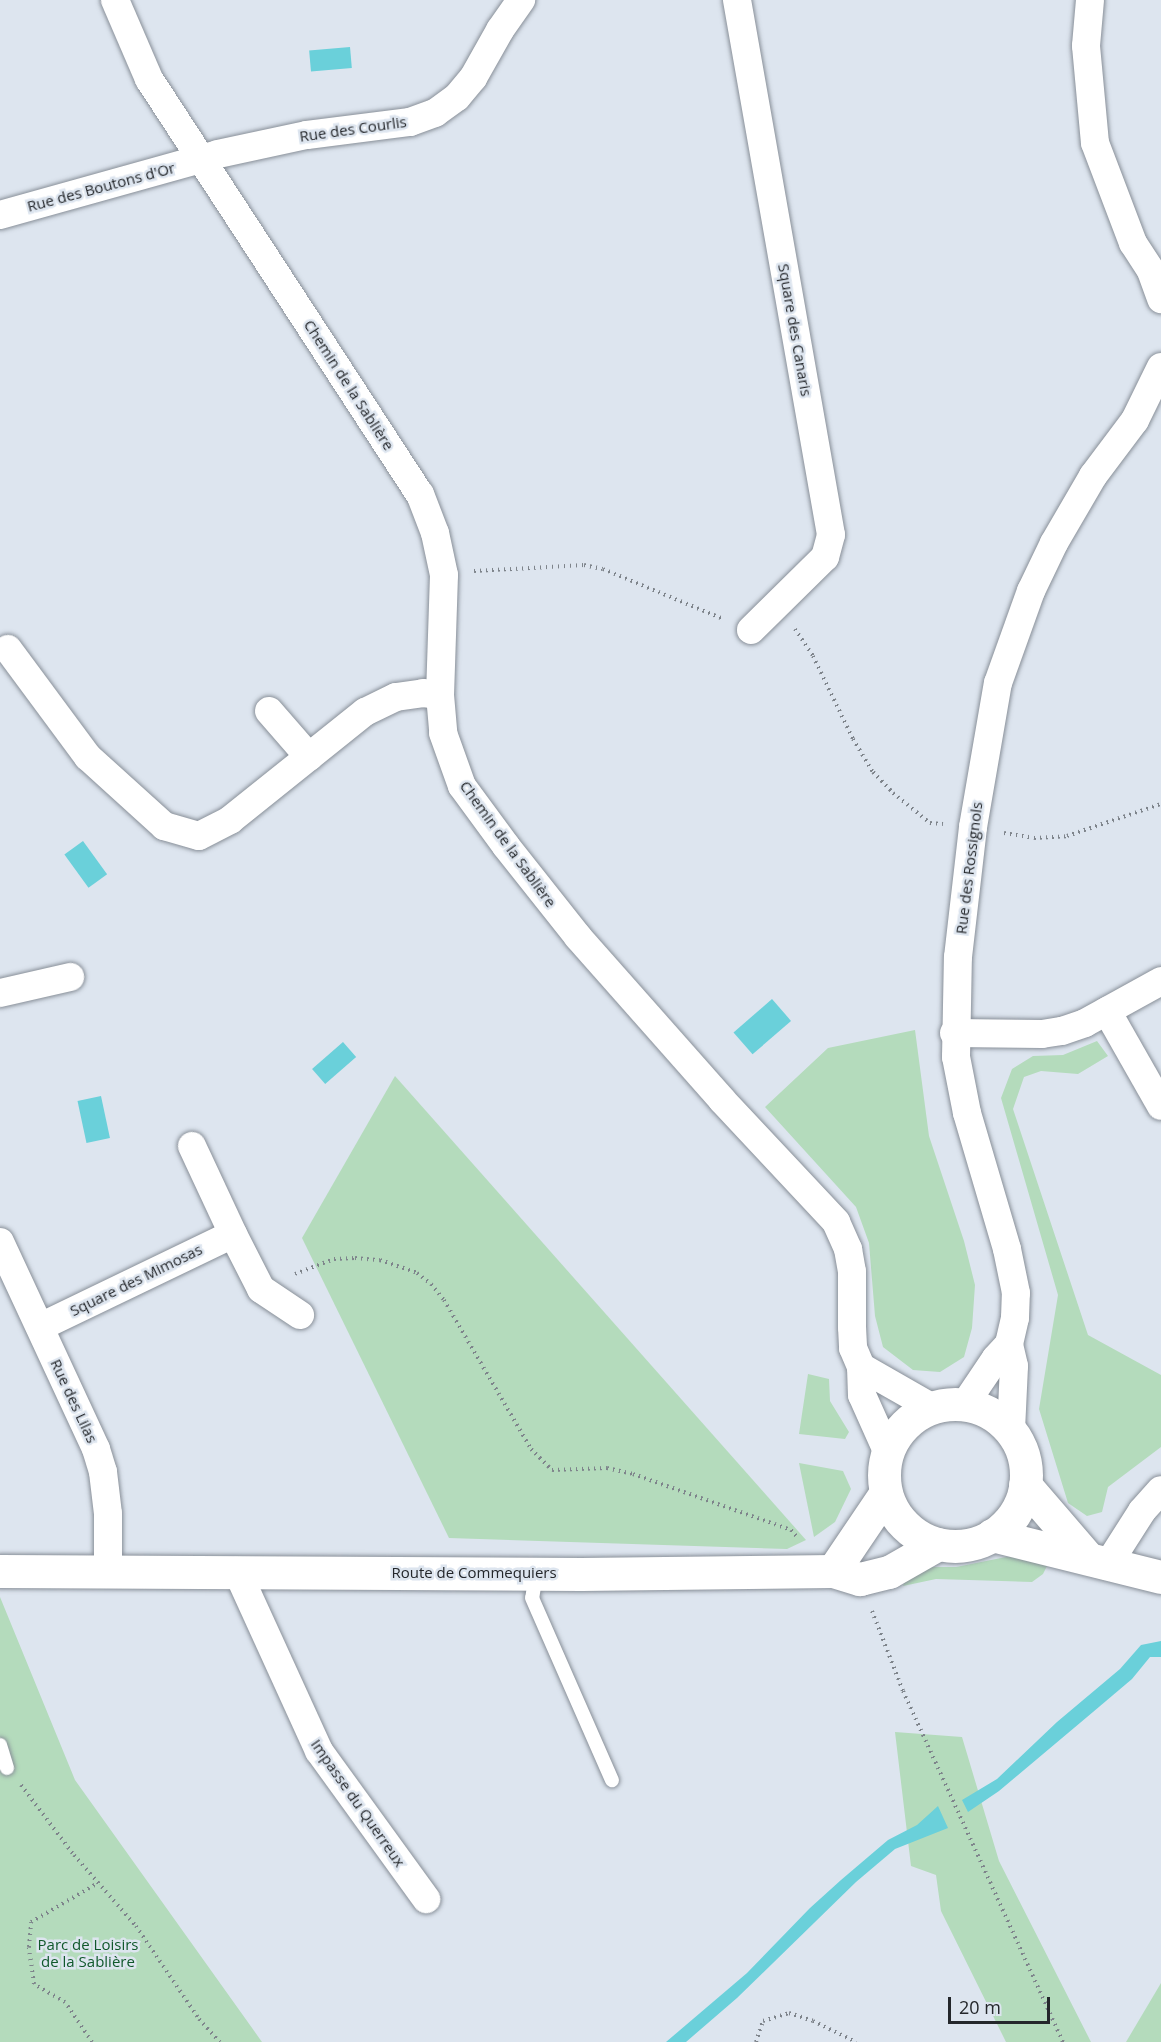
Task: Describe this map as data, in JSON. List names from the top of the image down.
{
  "streets": {
    "street": [
      "Rue des Courlis",
      "Rue des Boutons d'Or",
      "Square des Canaris",
      "Chemin de la Sablière",
      "Rue des Rossignols",
      "Square des Mimosas",
      "Rue des Lilas",
      "Route de Commequiers",
      "Impasse du Querreux"
    ]
  },
  "crossings": [
    ["Rue des Courlis", "Rue des Boutons d'Or"],
    ["Rue des Courlis", "Chemin de la Sablière"],
    ["Rue des Boutons d'Or", "Chemin de la Sablière"],
    ["Chemin de la Sablière", "Rue des Rossignols"],
    ["Chemin de la Sablière", "Route de Commequiers"],
    ["Rue des Rossignols", "Route de Commequiers"],
    ["Square des Mimosas", "Rue des Lilas"],
    ["Rue des Lilas", "Route de Commequiers"],
    ["Route de Commequiers", "Impasse du Querreux"]
  ],
  "parks": ["Parc de Loisirs de la Sablière"],
  "scale_bar": "20 m"
}
